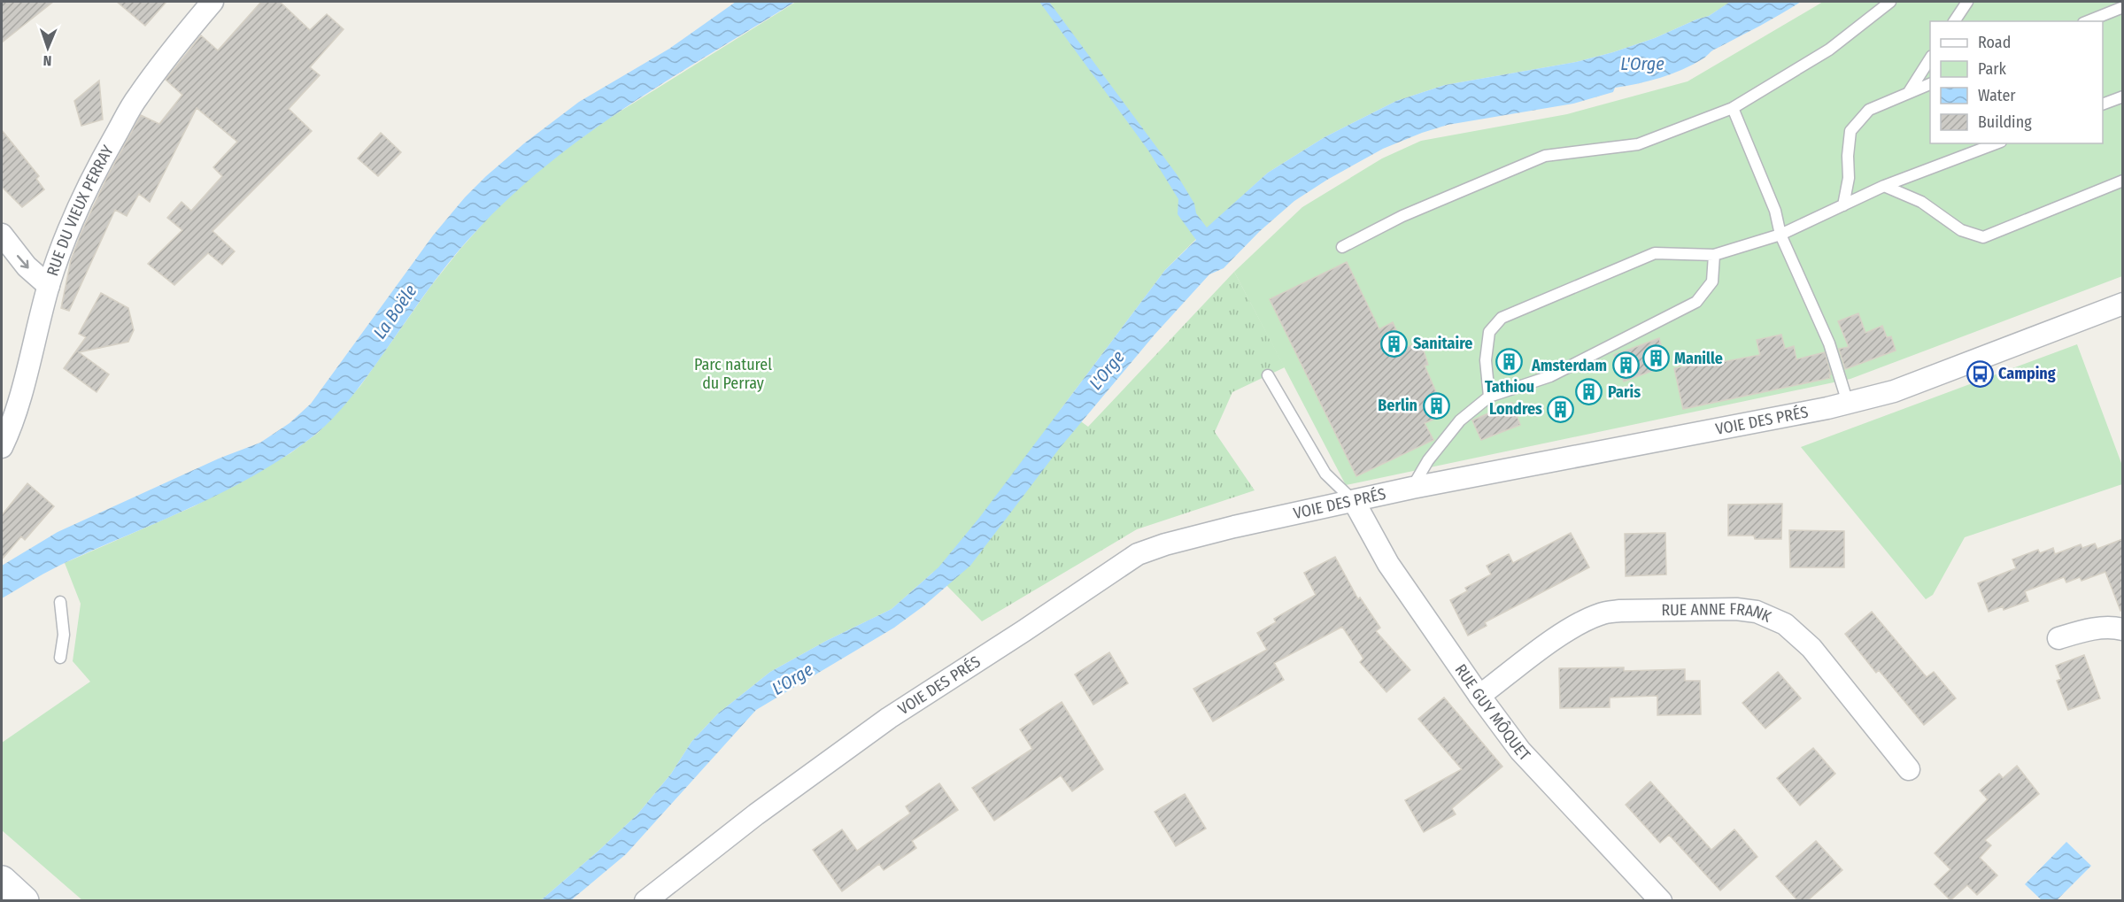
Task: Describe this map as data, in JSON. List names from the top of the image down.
{
  "streets": {
    "street": [
      "RUE DU VIEUX PERRAY",
      "VOIE DES PRÉS",
      "RUE ANNE FRANK",
      "RUE GUY MÔQUET"
    ]
  },
  "crossings": [
    ["VOIE DES PRÉS", "RUE GUY MÔQUET"],
    ["RUE ANNE FRANK", "RUE GUY MÔQUET"]
  ],
  "water": ["L'Orge", "La Boële"],
  "parks": ["Parc naturel du Perray"],
  "places": {
    "building": [
      "Sanitaire",
      "Manille",
      "Tathiou",
      "Amsterdam",
      "Paris",
      "Berlin",
      "Londres"
    ],
    "bus stop": ["Camping"]
  },
  "legend": [
    "Road",
    "Park",
    "Water",
    "Building"
  ],
  "north": "bottom"
}
